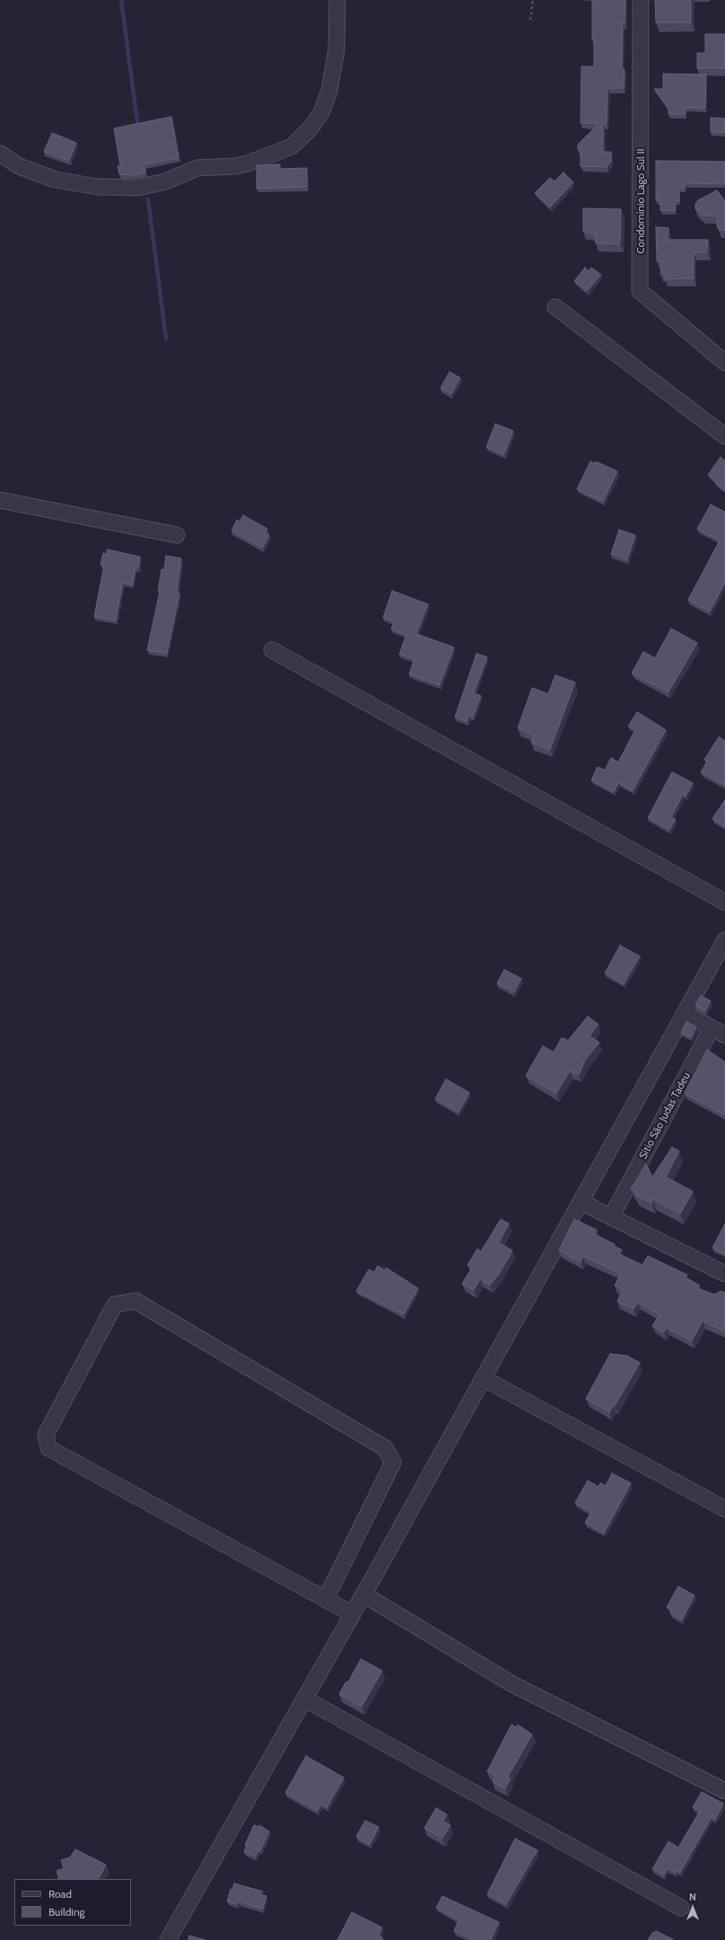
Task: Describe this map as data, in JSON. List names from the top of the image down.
{
  "streets": {
    "street": ["Condomínio Lago Sul II", "Sítio São Judas Tadeu"]
  },
  "legend": ["Road", "Building"],
  "north": "top"
}
